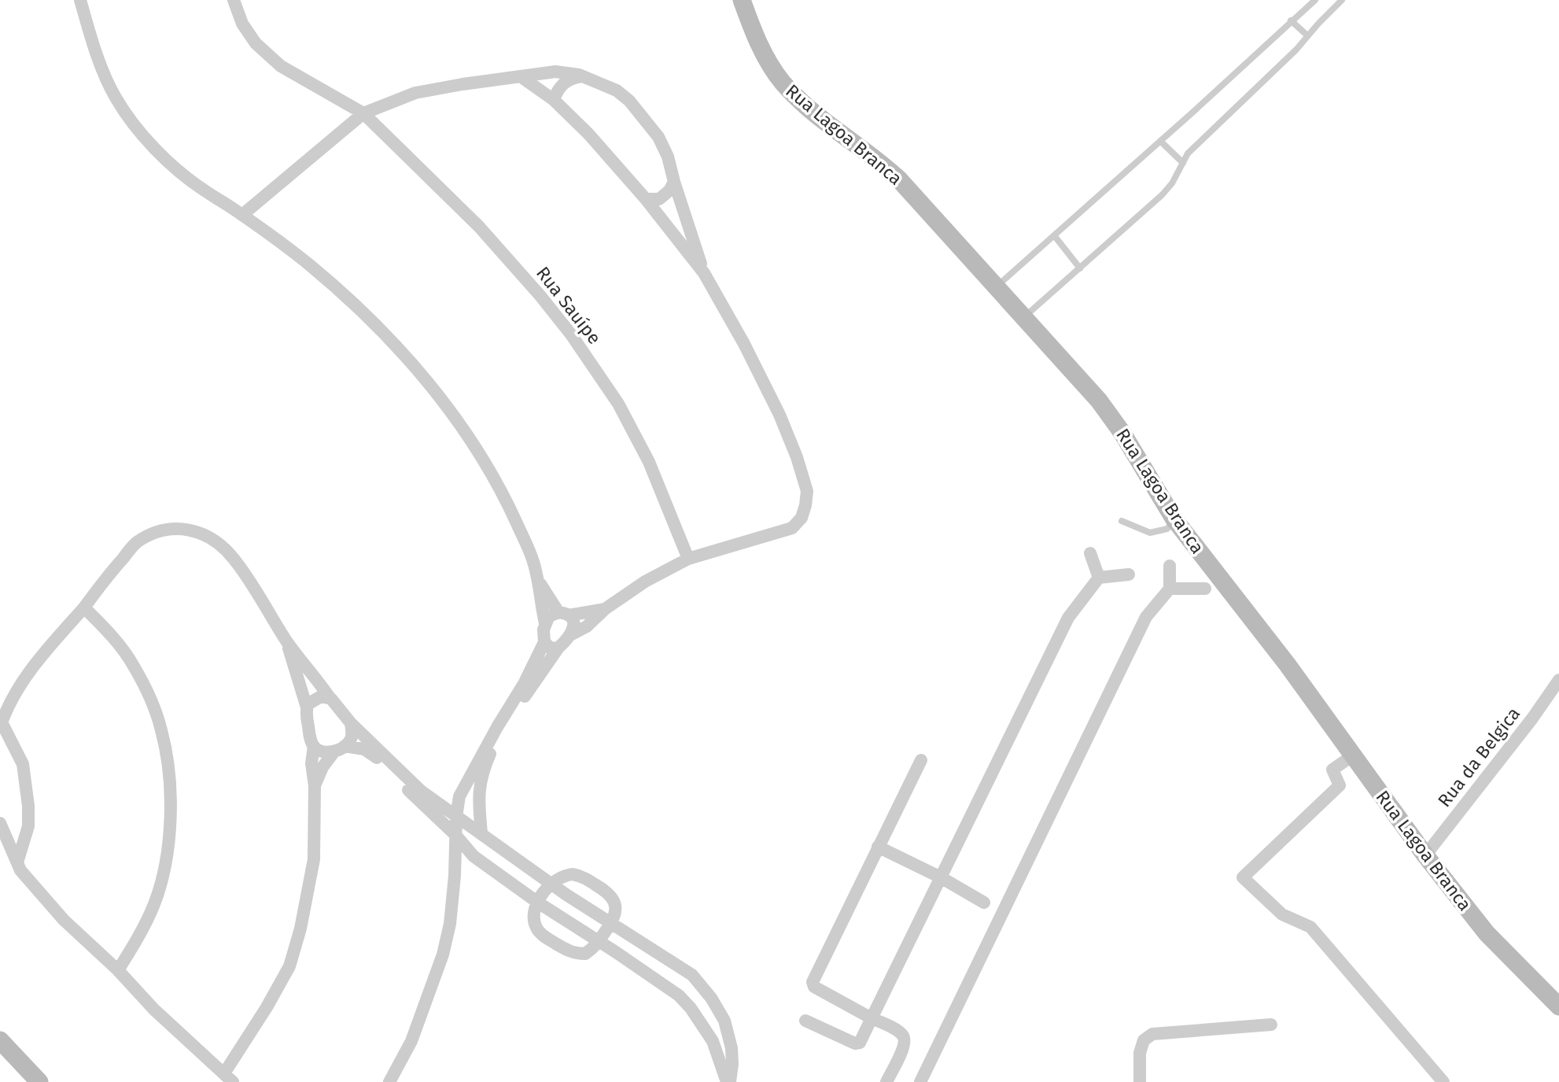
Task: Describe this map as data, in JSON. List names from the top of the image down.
{
  "streets": {
    "street": ["Rua Lagoa Branca", "Rua Sauípe", "Rua da Belgica"]
  },
  "crossings": [
    ["Rua Lagoa Branca", "Rua da Belgica"]
  ]
}
